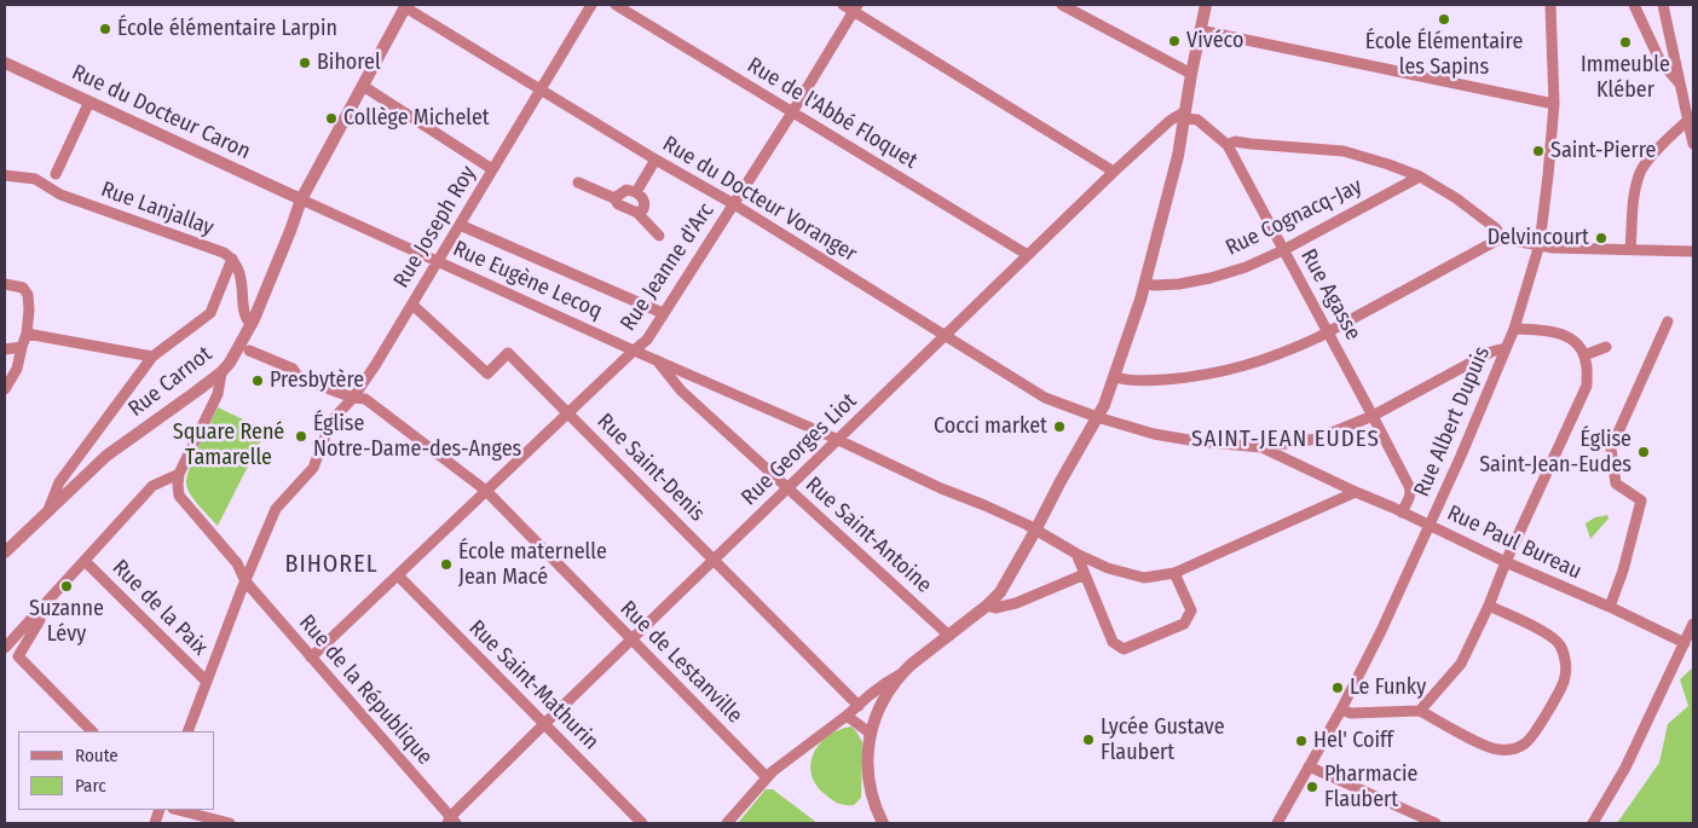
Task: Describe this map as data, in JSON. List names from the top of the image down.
{
  "streets": {
    "street": [
      "Rue du Docteur Caron",
      "Rue de l'Abbé Floquet",
      "Rue du Docteur Voranger",
      "Rue Lanjallay",
      "Rue Cognacq-Jay",
      "Rue Joseph Roy",
      "Rue Jeanne d'Arc",
      "Rue Eugène Lecoq",
      "Rue Agasse",
      "Rue Carnot",
      "Rue Albert Dupuis",
      "Rue Georges Liot",
      "Rue Saint-Denis",
      "Rue Saint-Antoine",
      "Rue Paul Bureau",
      "Rue de la Paix",
      "Rue de Lestanville",
      "Rue Saint-Mathurin",
      "Rue de la République"
    ]
  },
  "crossings": [
    ["Rue du Docteur Caron", "Rue Eugène Lecoq"],
    ["Rue du Docteur Caron", "Rue Carnot"],
    ["Rue de l'Abbé Floquet", "Rue Jeanne d'Arc"],
    ["Rue de l'Abbé Floquet", "Rue Georges Liot"],
    ["Rue du Docteur Voranger", "Rue Joseph Roy"],
    ["Rue du Docteur Voranger", "Rue Jeanne d'Arc"],
    ["Rue du Docteur Voranger", "Rue Carnot"],
    ["Rue du Docteur Voranger", "Rue Georges Liot"],
    ["Rue du Docteur Voranger", "Rue Paul Bureau"],
    ["Rue Lanjallay", "Rue Carnot"],
    ["Rue Cognacq-Jay", "Rue Agasse"],
    ["Rue Joseph Roy", "Rue Eugène Lecoq"],
    ["Rue Joseph Roy", "Rue Saint-Denis"],
    ["Rue Joseph Roy", "Rue de Lestanville"],
    ["Rue Joseph Roy", "Rue de la République"],
    ["Rue Jeanne d'Arc", "Rue Eugène Lecoq"],
    ["Rue Jeanne d'Arc", "Rue Saint-Denis"],
    ["Rue Jeanne d'Arc", "Rue de Lestanville"],
    ["Rue Jeanne d'Arc", "Rue Saint-Mathurin"],
    ["Rue Jeanne d'Arc", "Rue de la République"],
    ["Rue Eugène Lecoq", "Rue Carnot"],
    ["Rue Eugène Lecoq", "Rue Georges Liot"],
    ["Rue Eugène Lecoq", "Rue Saint-Antoine"],
    ["Rue Eugène Lecoq", "Rue Paul Bureau"],
    ["Rue Agasse", "Rue Georges Liot"],
    ["Rue Agasse", "Rue Paul Bureau"],
    ["Rue Albert Dupuis", "Rue Paul Bureau"],
    ["Rue Georges Liot", "Rue Saint-Denis"],
    ["Rue Georges Liot", "Rue Saint-Antoine"],
    ["Rue Georges Liot", "Rue de Lestanville"],
    ["Rue Georges Liot", "Rue Saint-Mathurin"],
    ["Rue Georges Liot", "Rue de la République"]
  ],
  "districts": ["SAINT-JEAN EUDES", "BIHOREL"],
  "parks": ["Square René Tamarelle"],
  "places": [
    "École Élémentaire les Sapins",
    "École élémentaire Larpin",
    "Vivéco",
    "Immeuble Kléber",
    "Bihorel",
    "Collège Michelet",
    "Saint-Pierre",
    "Delvincourt",
    "Presbytère",
    "Cocci market",
    "Église Notre-Dame-des-Anges",
    "Église Saint-Jean-Eudes",
    "École maternelle Jean Macé",
    "Suzanne Lévy",
    "Le Funky",
    "Lycée Gustave Flaubert",
    "Hel' Coiff",
    "Pharmacie Flaubert"
  ],
  "legend": ["Route", "Parc"]
}
